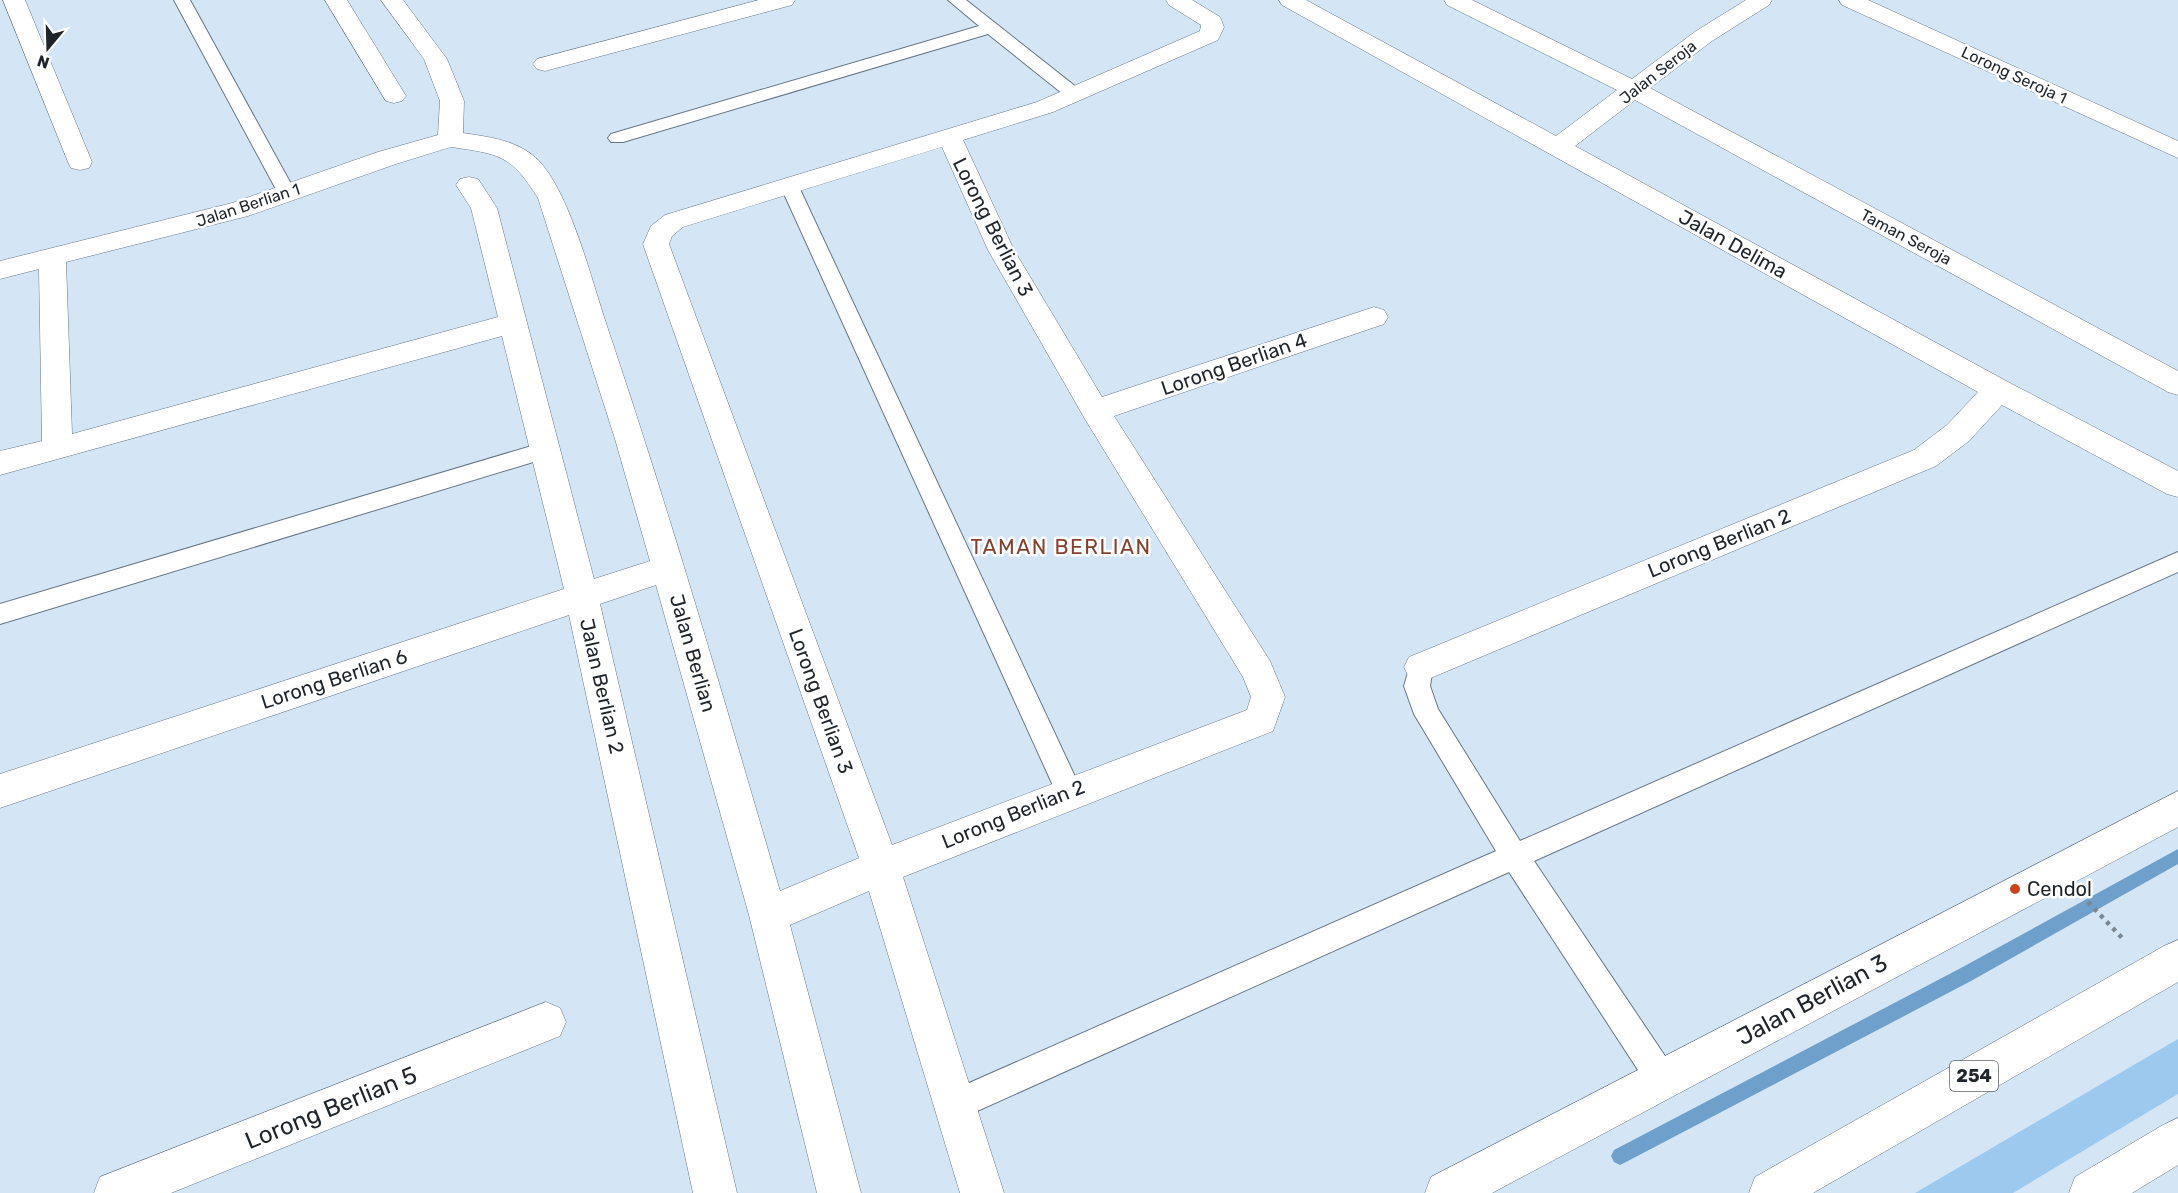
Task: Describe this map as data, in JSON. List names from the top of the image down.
{
  "streets": {
    "street": [
      "Jalan Seroja",
      "Lorong Seroja 1",
      "Jalan Berlian 1",
      "Lorong Berlian 3",
      "Taman Seroja",
      "Jalan Delima",
      "Lorong Berlian 4",
      "Lorong Berlian 2",
      "Jalan Berlian",
      "Lorong Berlian 6",
      "Jalan Berlian 2",
      "Jalan Berlian 3",
      "254",
      "Lorong Berlian 5"
    ]
  },
  "crossings": [
    ["Jalan Seroja", "Taman Seroja"],
    ["Jalan Seroja", "Jalan Delima"],
    ["Jalan Berlian 1", "Jalan Berlian"],
    ["Lorong Berlian 3", "Lorong Berlian 4"],
    ["Lorong Berlian 3", "Lorong Berlian 2"],
    ["Jalan Delima", "Lorong Berlian 2"],
    ["Lorong Berlian 2", "Jalan Berlian"],
    ["Jalan Berlian", "Lorong Berlian 6"],
    ["Lorong Berlian 6", "Jalan Berlian 2"]
  ],
  "districts": ["TAMAN BERLIAN"],
  "places": ["Cendol"],
  "north": "bottom"
}
